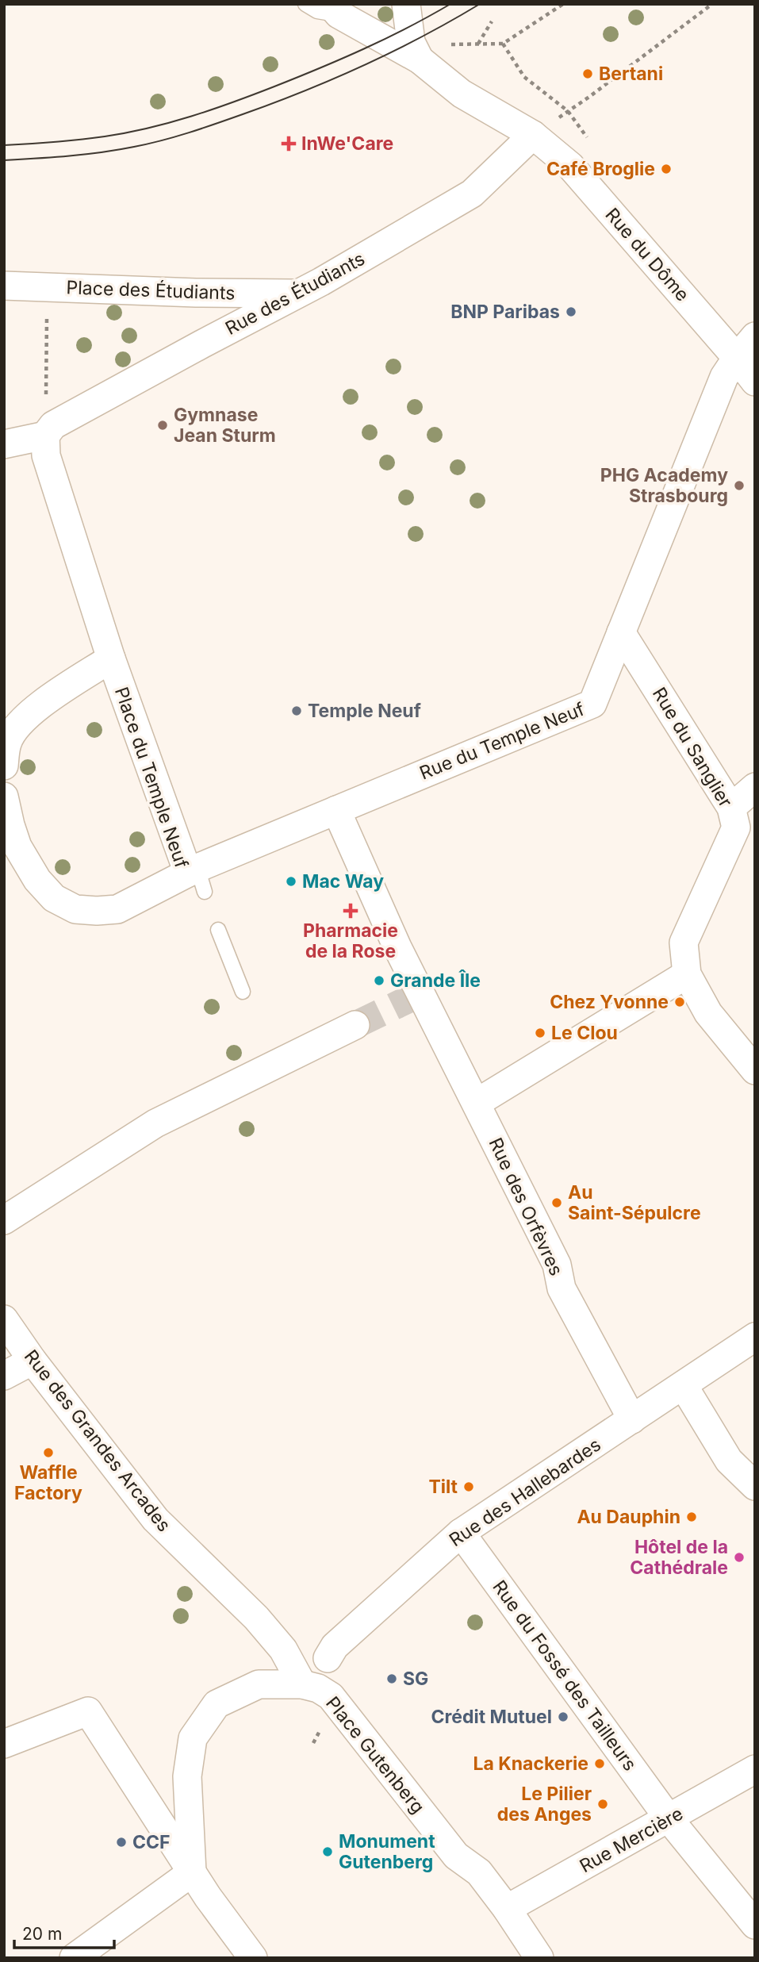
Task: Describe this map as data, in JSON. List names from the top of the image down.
{
  "streets": {
    "street": [
      "Rue du Dôme",
      "Place des Étudiants",
      "Rue des Étudiants",
      "Rue du Temple Neuf",
      "Rue du Sanglier",
      "Place du Temple Neuf",
      "Rue des Orfèvres",
      "Rue des Grandes Arcades",
      "Rue des Hallebardes",
      "Rue du Fossé des Tailleurs",
      "Place Gutenberg",
      "Rue Mercière"
    ]
  },
  "crossings": [
    ["Rue du Dôme", "Rue des Étudiants"],
    ["Rue du Dôme", "Rue du Temple Neuf"],
    ["Place des Étudiants", "Rue des Étudiants"],
    ["Rue des Étudiants", "Place du Temple Neuf"],
    ["Rue du Temple Neuf", "Rue du Sanglier"],
    ["Rue du Temple Neuf", "Place du Temple Neuf"],
    ["Rue du Temple Neuf", "Rue des Orfèvres"],
    ["Rue des Orfèvres", "Rue des Hallebardes"],
    ["Rue des Grandes Arcades", "Rue des Hallebardes"],
    ["Rue des Grandes Arcades", "Place Gutenberg"],
    ["Rue des Hallebardes", "Rue du Fossé des Tailleurs"],
    ["Rue du Fossé des Tailleurs", "Rue Mercière"],
    ["Place Gutenberg", "Rue Mercière"]
  ],
  "places": {
    "other": [
      "Bertani",
      "Café Broglie",
      "BNP Paribas",
      "Gymnase Jean Sturm",
      "PHG Academy Strasbourg",
      "Temple Neuf",
      "Mac Way",
      "Grande Île",
      "Chez Yvonne",
      "Le Clou",
      "Au Saint-Sépulcre",
      "Waffle Factory",
      "Tilt",
      "Au Dauphin",
      "Hôtel de la Cathédrale",
      "SG",
      "Crédit Mutuel",
      "La Knackerie",
      "Le Pilier des Anges",
      "CCF",
      "Monument Gutenberg"
    ],
    "health": ["InWe'Care", "Pharmacie de la Rose"]
  },
  "scale_bar": "20 m"
}
